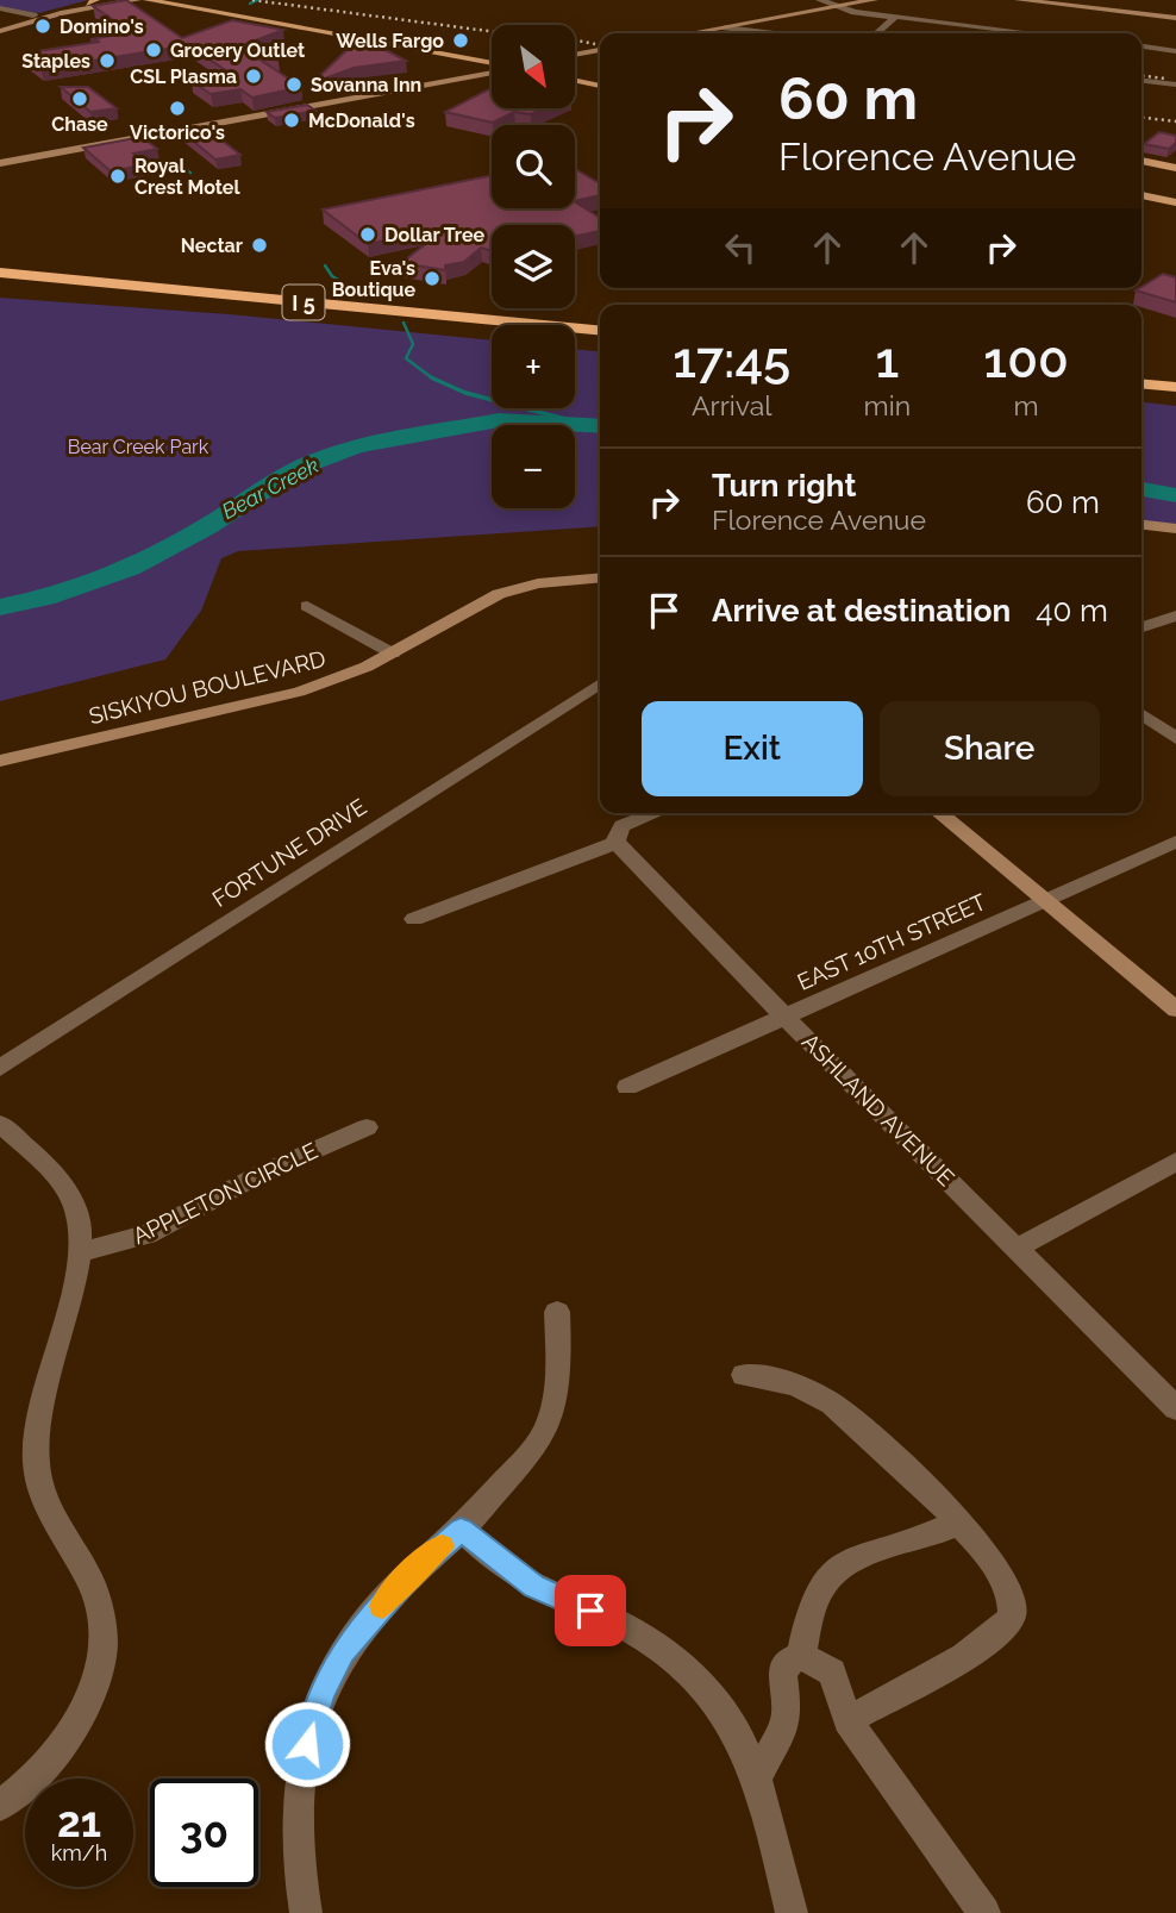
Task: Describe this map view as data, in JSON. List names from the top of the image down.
{
  "streets": {
    "highway": ["I 5"],
    "main road": ["SISKIYOU BOULEVARD"],
    "street": [
      "FORTUNE DRIVE",
      "EAST 10TH STREET",
      "ASHLAND AVENUE",
      "APPLETON CIRCLE"
    ]
  },
  "crossings": [
    ["EAST 10TH STREET", "ASHLAND AVENUE"]
  ],
  "water": ["Bear Creek"],
  "parks": ["Bear Creek Park"],
  "places": [
    "Domino's",
    "Wells Fargo",
    "Grocery Outlet",
    "Staples",
    "CSL Plasma",
    "Sovanna Inn",
    "Chase",
    "Victorico's",
    "McDonald's",
    "Royal Crest Motel",
    "Dollar Tree",
    "Nectar",
    "Eva's Boutique"
  ],
  "north": "bottom right",
  "page": {
    "map_buttons": ["+", "−"],
    "turn": ["60 m", "Florence Avenue"],
    "eta": [
      "17:45",
      "Arrival",
      "1",
      "min",
      "100",
      "m"
    ],
    "list": [
      {
        "name": "Turn right",
        "note": "Florence Avenue",
        "value": "60 m"
      },
      {
        "name": "Arrive at destination",
        "value": "40 m"
      }
    ],
    "buttons": ["Exit", "Share"],
    "speed": "21 km/h",
    "limit": "30"
  }
}
